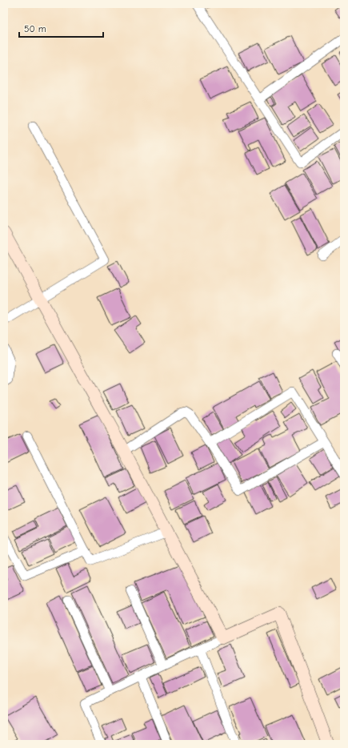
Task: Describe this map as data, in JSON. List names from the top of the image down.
{
  "scale_bar": "50 m"
}
